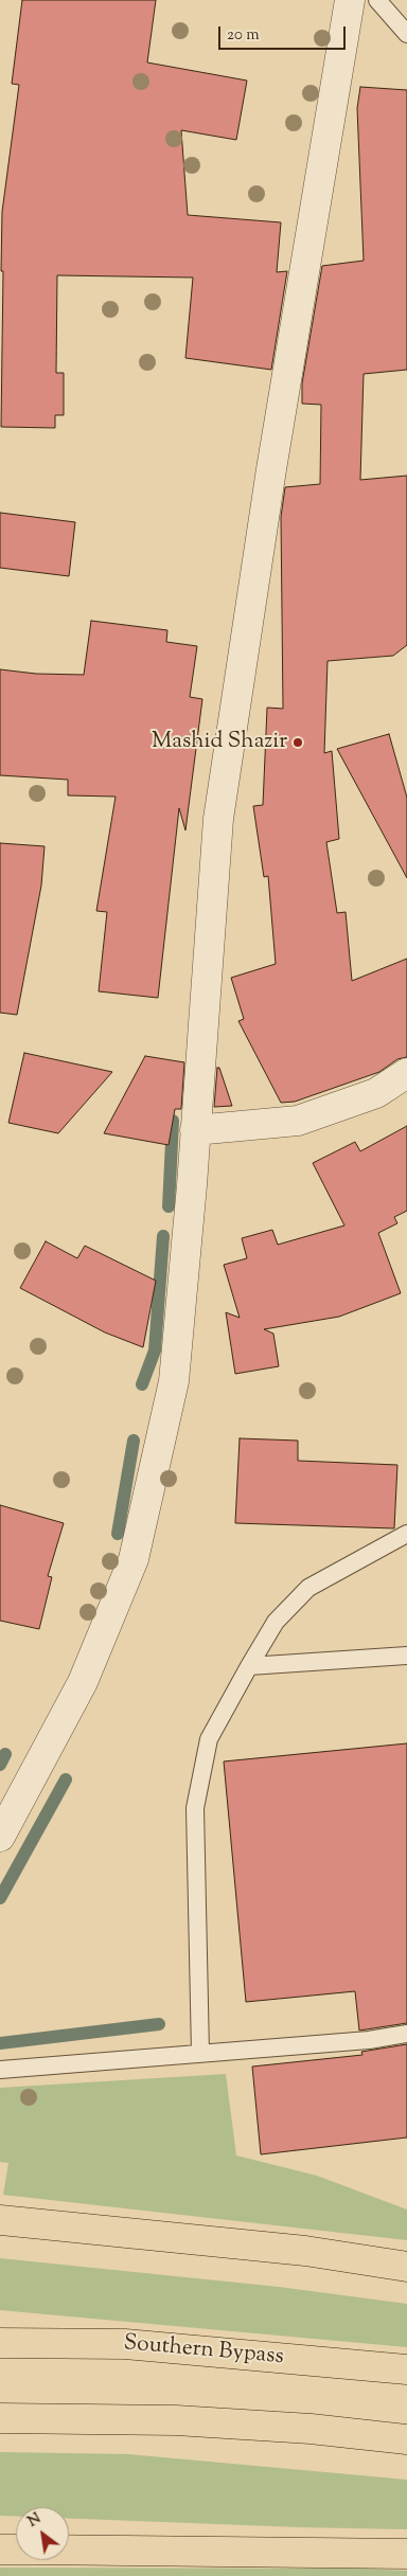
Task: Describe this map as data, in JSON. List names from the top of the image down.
{
  "streets": {
    "highway": ["Southern Bypass"]
  },
  "places": ["Mashid Shazir"],
  "scale_bar": "20 m",
  "north": "top left"
}
